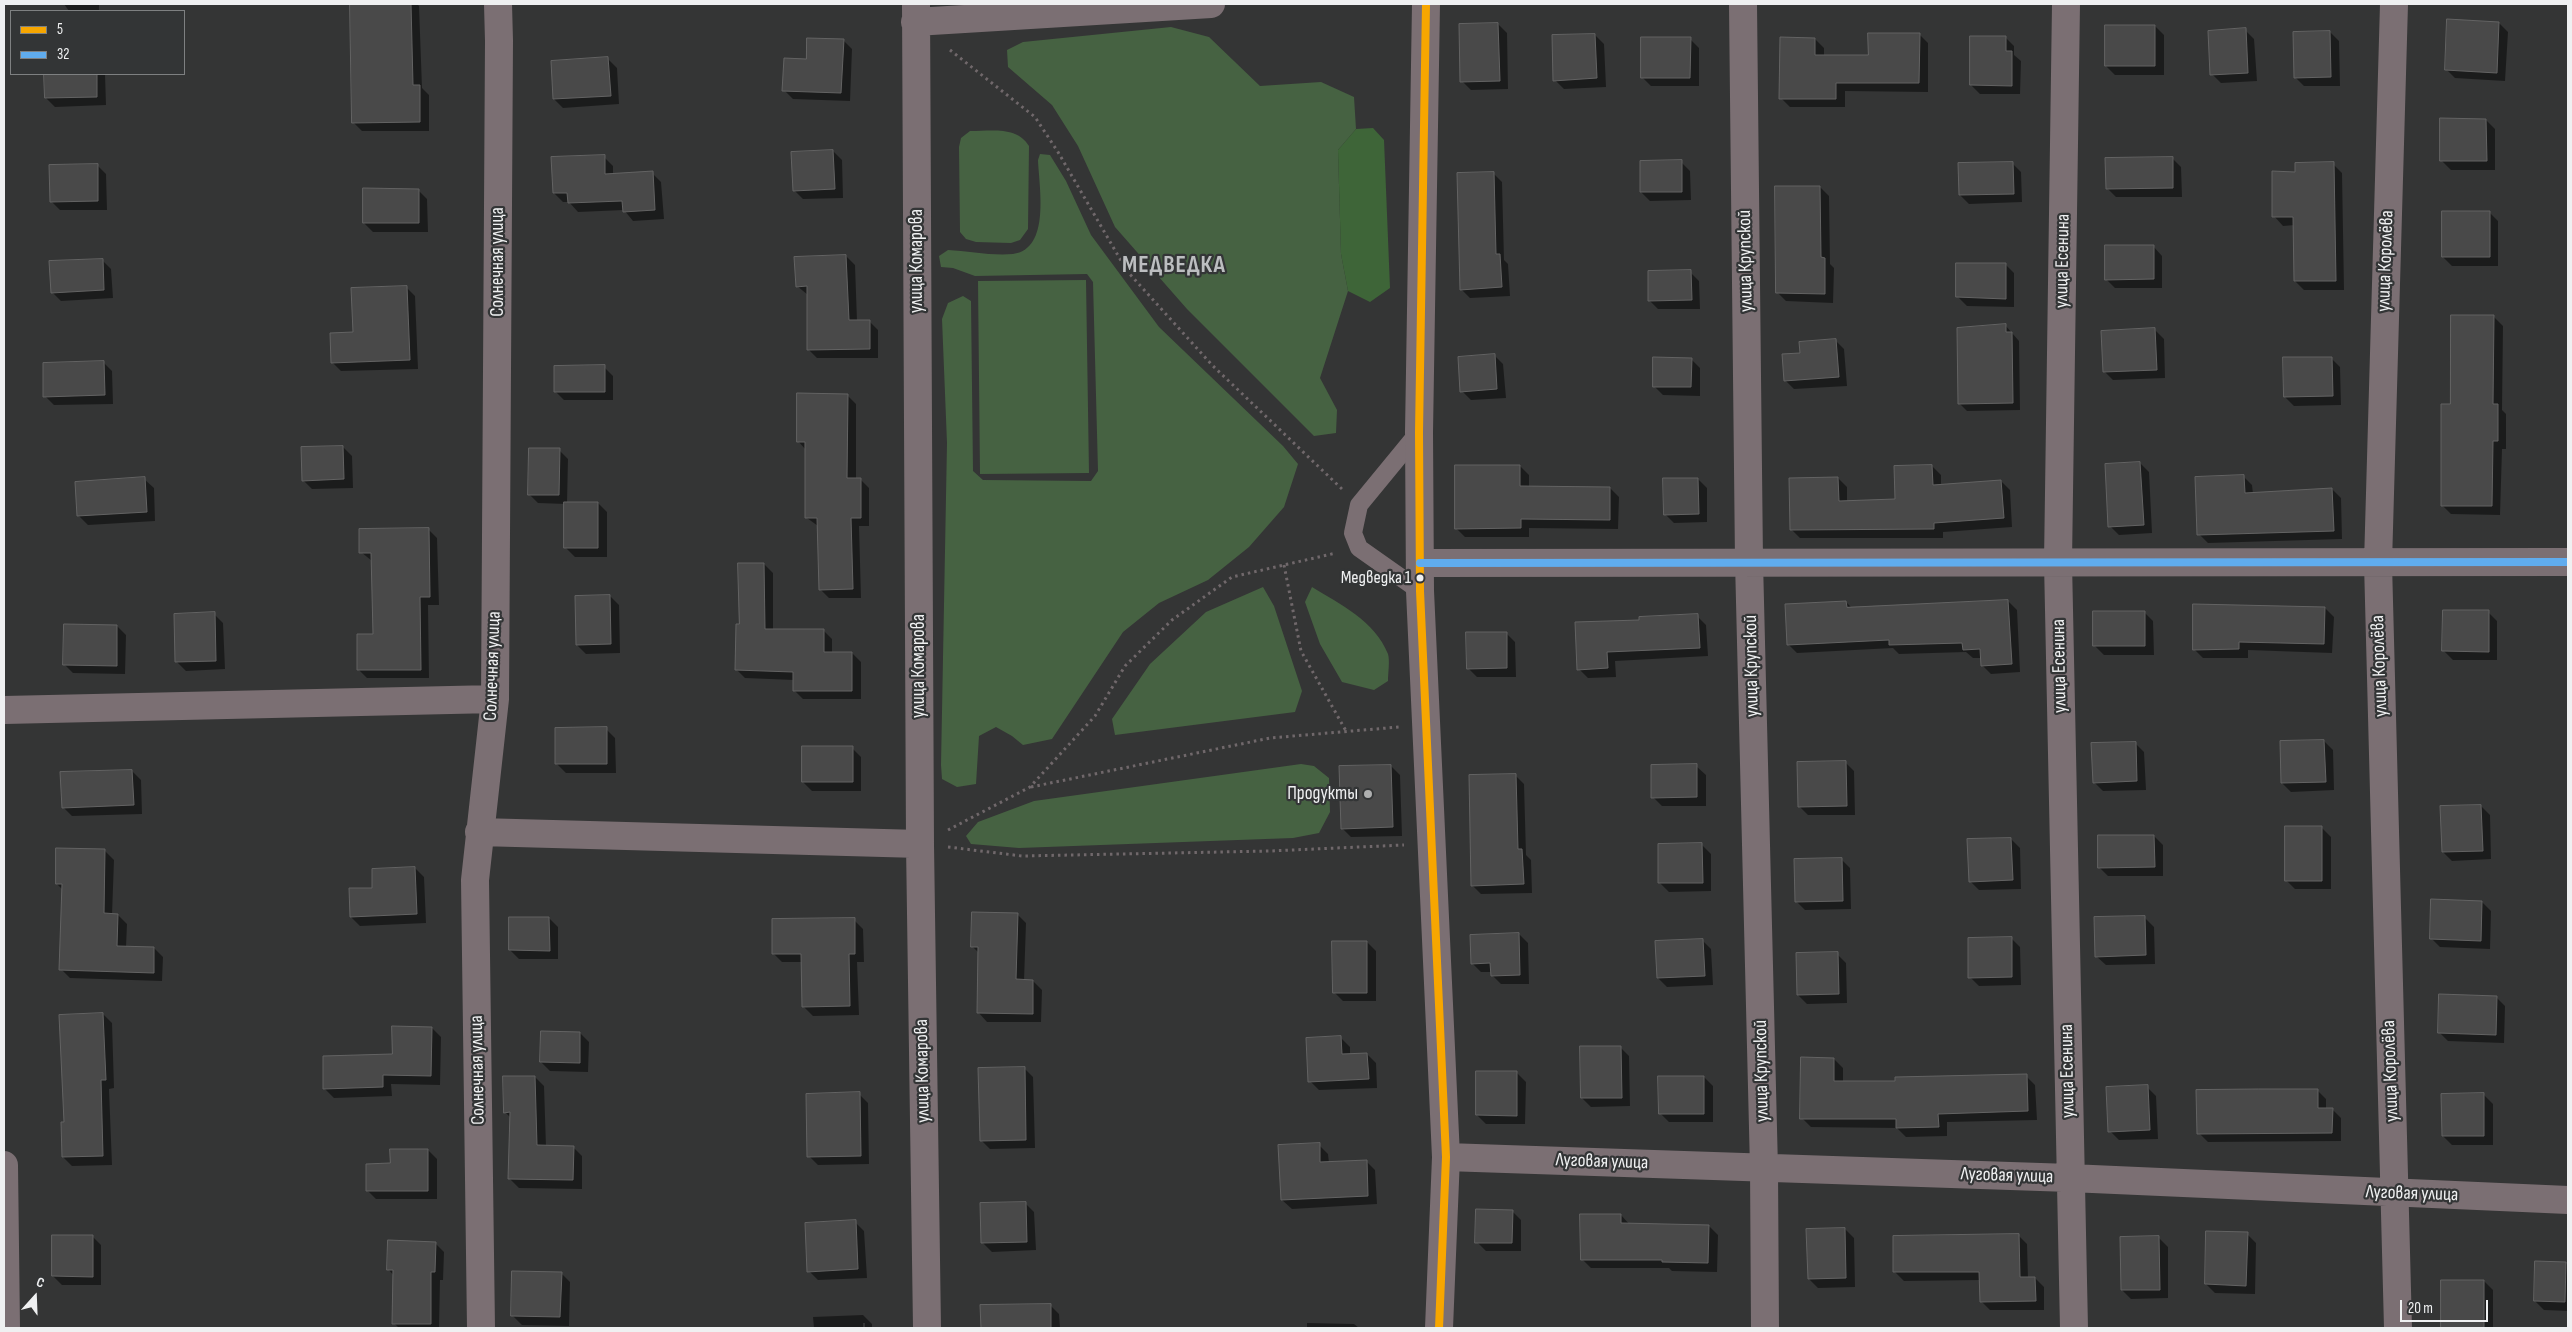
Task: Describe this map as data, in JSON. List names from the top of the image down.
{
  "streets": {
    "street": [
      "улица Комарова",
      "улица Крупской",
      "улица Есенина",
      "улица Королёва",
      "Солнечная улица",
      "Луговая улица"
    ]
  },
  "crossings": [
    ["улица Крупской", "Луговая улица"],
    ["улица Есенина", "Луговая улица"],
    ["улица Королёва", "Луговая улица"]
  ],
  "districts": ["МЕДВЕДКА"],
  "places": ["Медведка 1", "Продукты"],
  "lines": ["transit line 5", "transit line 32"],
  "legend": ["5", "32"],
  "scale_bar": "20 m",
  "north": "top"
}
